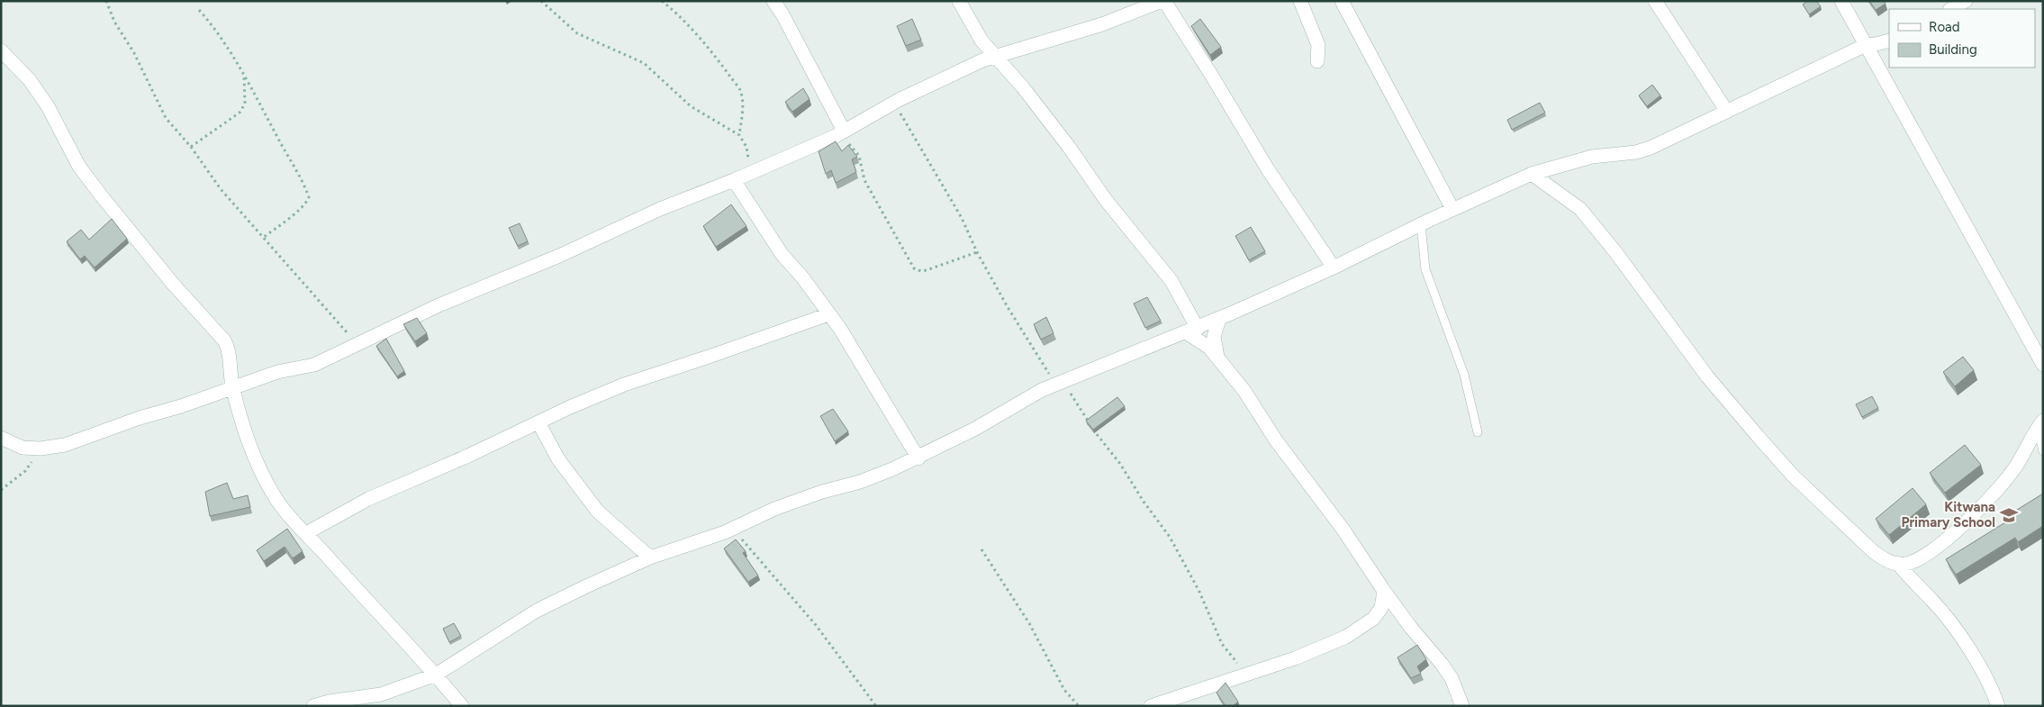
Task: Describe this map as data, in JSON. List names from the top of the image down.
{
  "places": {
    "school or university": ["Kitwana Primary School"]
  },
  "legend": ["Road", "Building"]
}
